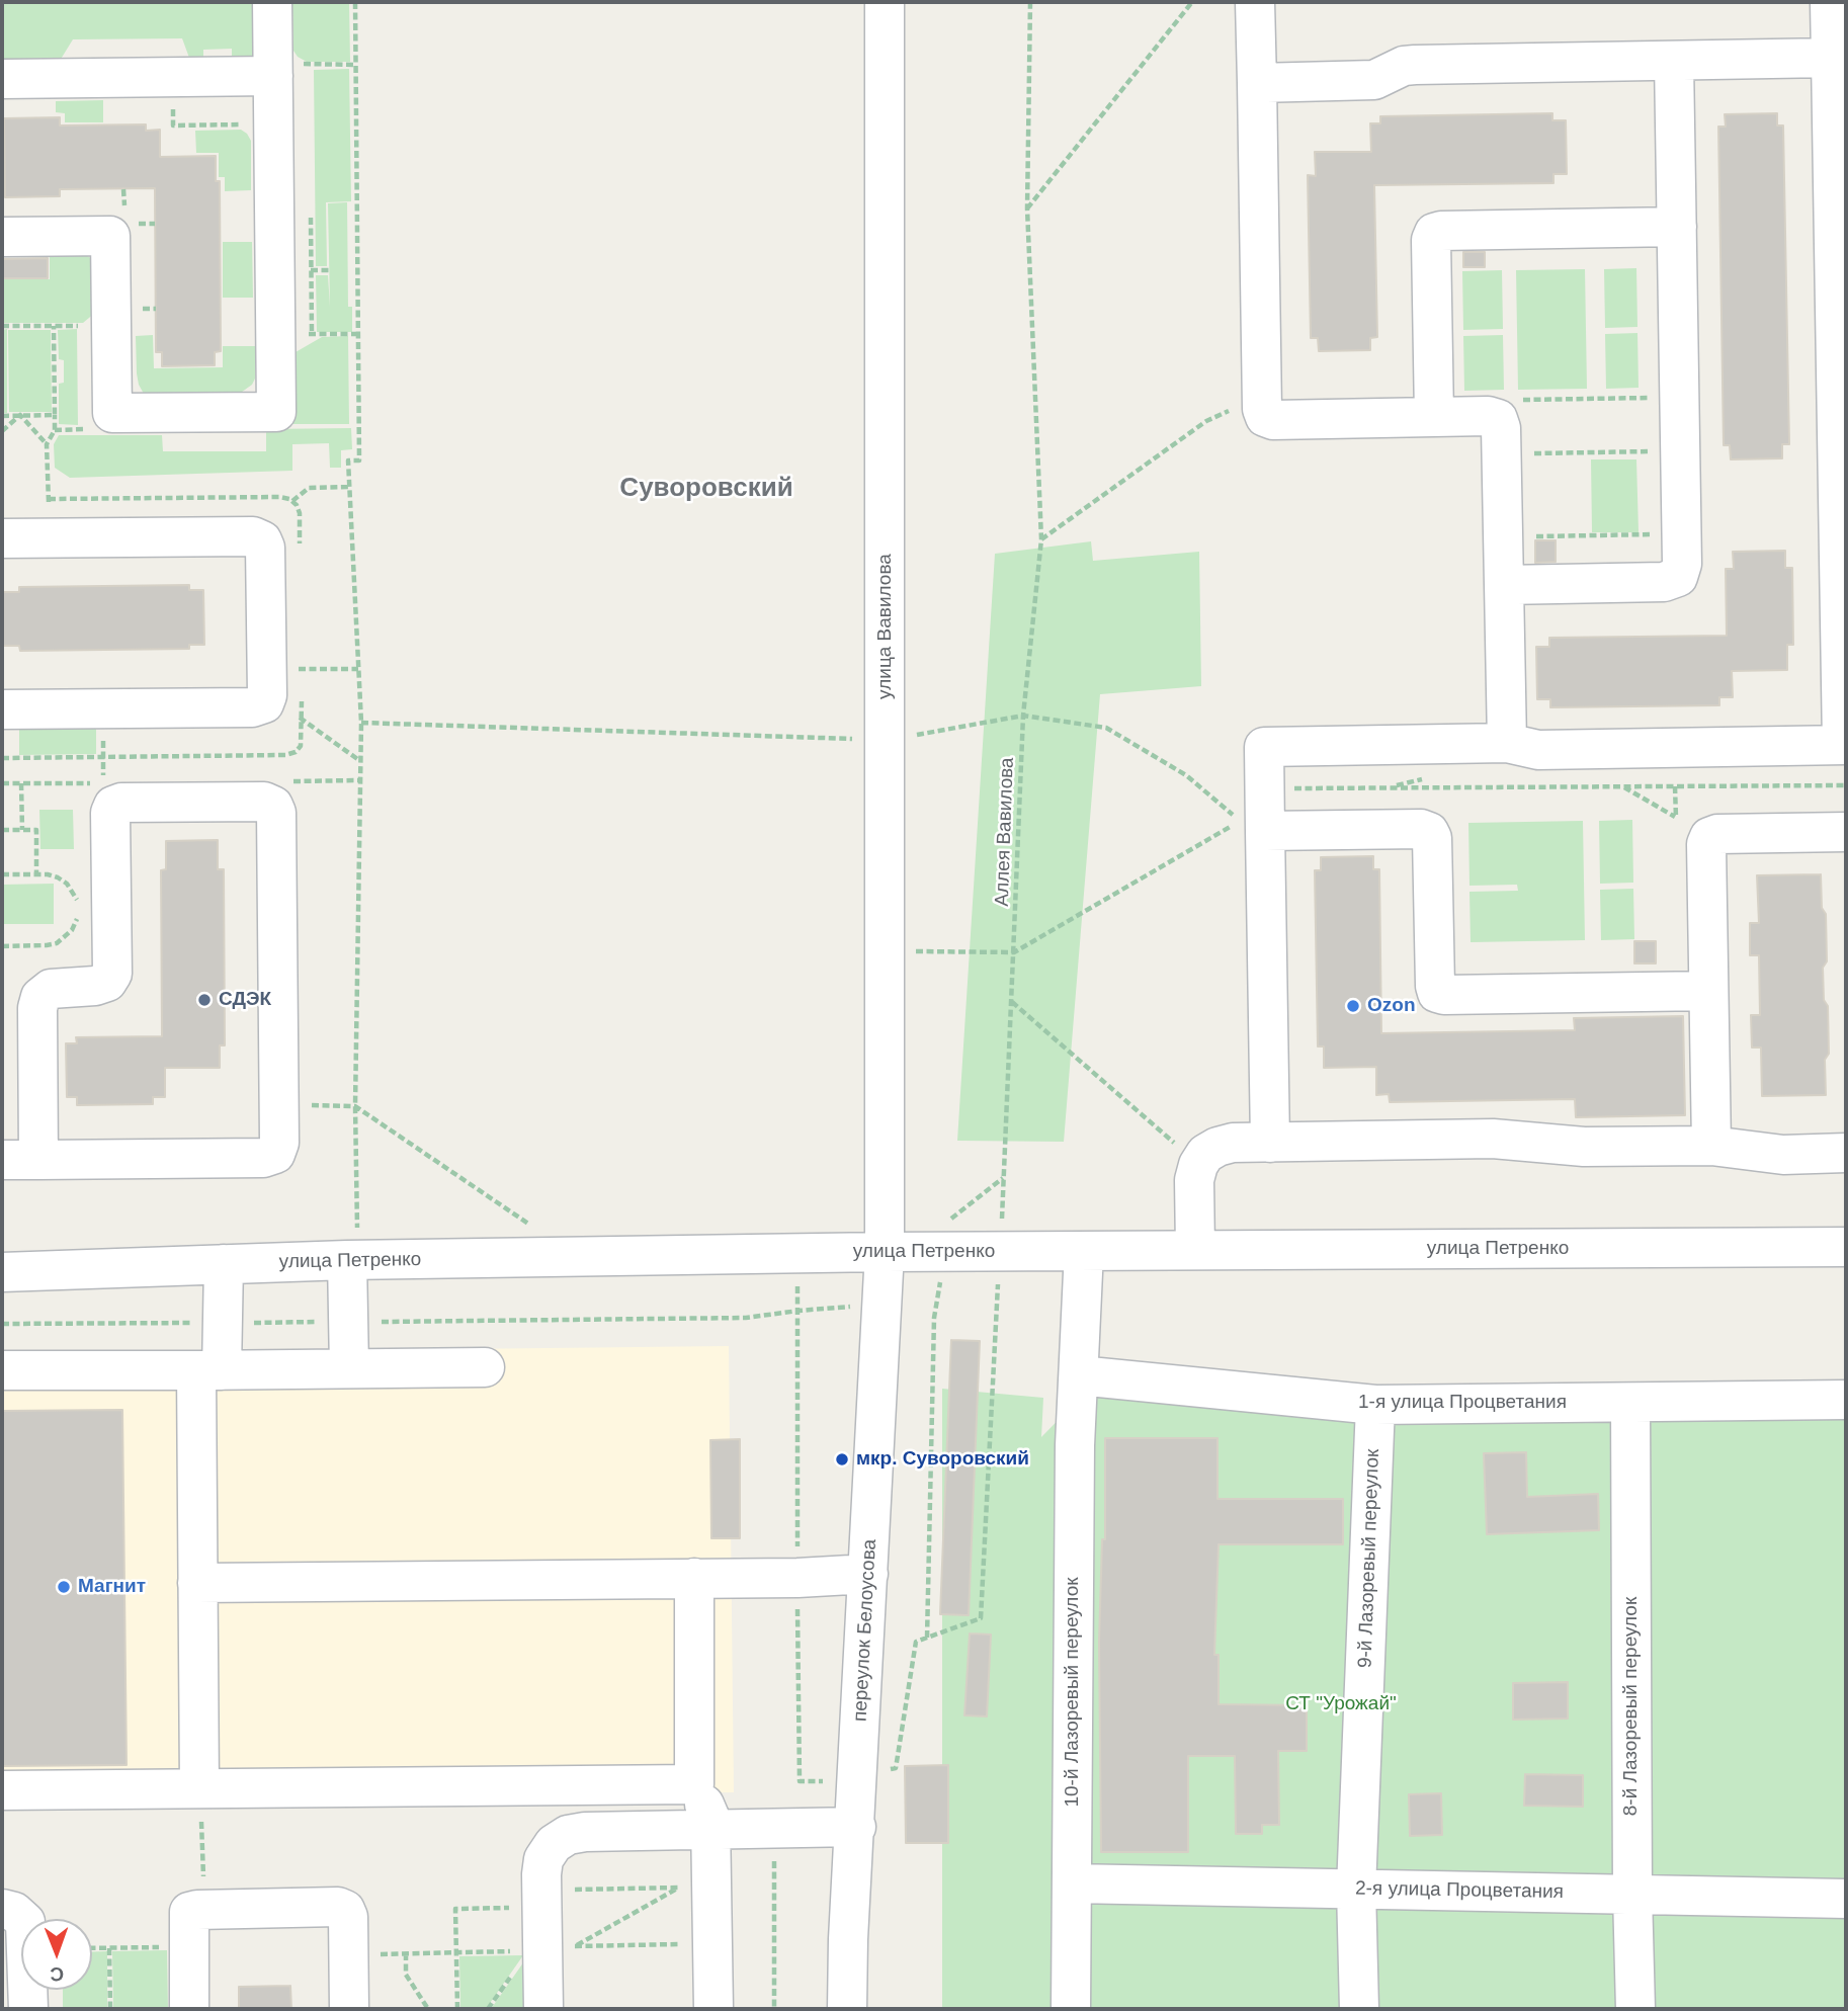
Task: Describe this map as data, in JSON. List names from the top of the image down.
{
  "streets": {
    "street": [
      "улица Вавилова",
      "улица Петренко",
      "1-я улица Процветания",
      "9-й Лазоревый переулок",
      "переулок Белоусова",
      "10-й Лазоревый переулок",
      "8-й Лазоревый переулок",
      "2-я улица Процветания"
    ],
    "path": ["Аллея Вавилова"]
  },
  "crossings": [
    ["улица Вавилова", "улица Петренко"],
    ["улица Вавилова", "переулок Белоусова"],
    ["Аллея Вавилова", "улица Петренко"],
    ["улица Петренко", "переулок Белоусова"],
    ["улица Петренко", "10-й Лазоревый переулок"],
    ["1-я улица Процветания", "9-й Лазоревый переулок"],
    ["1-я улица Процветания", "10-й Лазоревый переулок"],
    ["1-я улица Процветания", "8-й Лазоревый переулок"],
    ["9-й Лазоревый переулок", "2-я улица Процветания"],
    ["10-й Лазоревый переулок", "2-я улица Процветания"],
    ["8-й Лазоревый переулок", "2-я улица Процветания"]
  ],
  "districts": ["Суворовский"],
  "parks": ["СТ \"Урожай\""],
  "places": [
    "СДЭК",
    "Ozon",
    "мкр. Суворовский",
    "Магнит"
  ],
  "north": "bottom"
}
